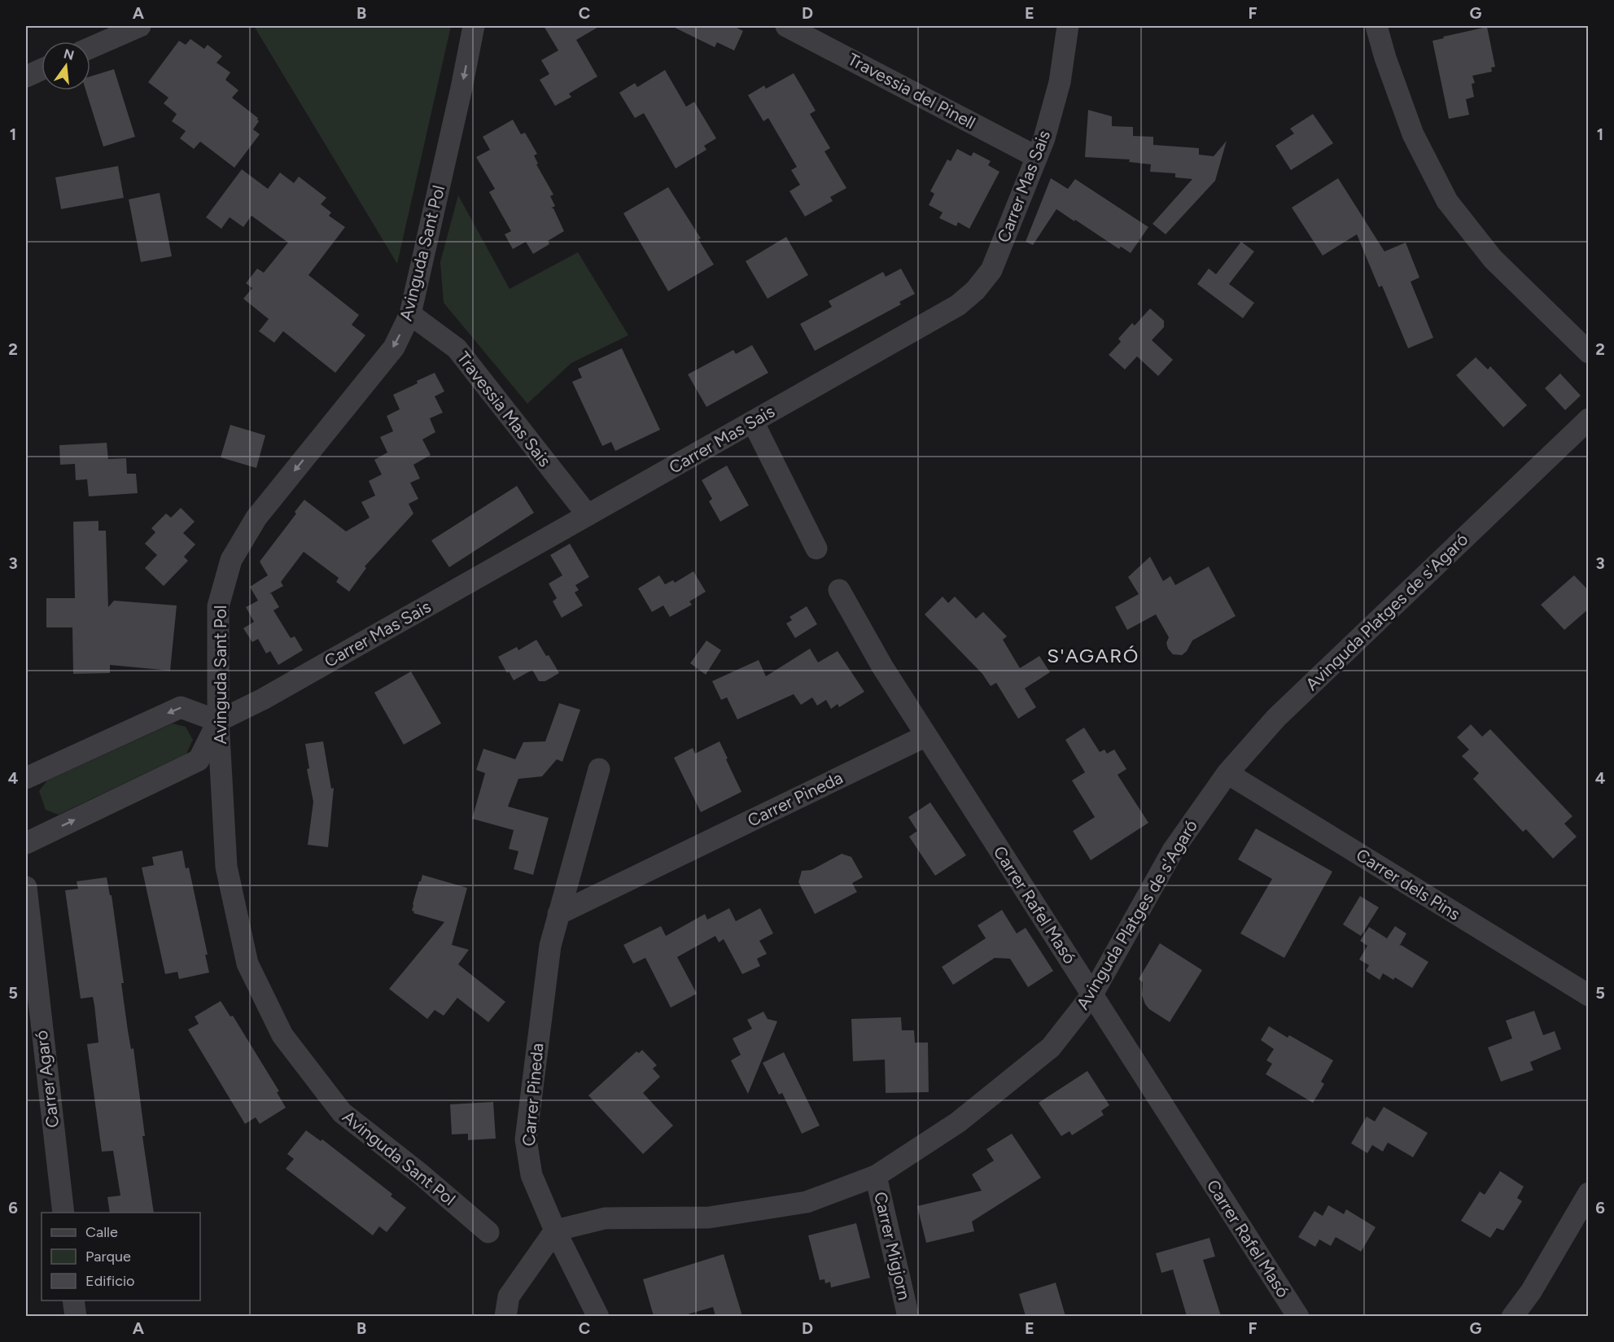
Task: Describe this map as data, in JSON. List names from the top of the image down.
{
  "streets": {
    "street": [
      "Travessia del Pinell",
      "Carrer Mas Sais",
      "Avinguda Sant Pol",
      "Travessia Mas Sais",
      "Avinguda Platges de s'Agaró",
      "Carrer Pineda",
      "Carrer dels Pins",
      "Carrer Rafel Masó",
      "Carrer Agaró",
      "Carrer Migjorn"
    ]
  },
  "crossings": [
    ["Travessia del Pinell", "Carrer Mas Sais"],
    ["Carrer Mas Sais", "Avinguda Sant Pol"],
    ["Carrer Mas Sais", "Travessia Mas Sais"],
    ["Avinguda Sant Pol", "Travessia Mas Sais"],
    ["Avinguda Platges de s'Agaró", "Carrer Pineda"],
    ["Avinguda Platges de s'Agaró", "Carrer dels Pins"],
    ["Avinguda Platges de s'Agaró", "Carrer Rafel Masó"],
    ["Avinguda Platges de s'Agaró", "Carrer Migjorn"],
    ["Carrer Pineda", "Carrer Rafel Masó"]
  ],
  "one_way": ["Avinguda Sant Pol"],
  "districts": ["S'AGARÓ"],
  "legend": ["Calle", "Parque", "Edificio"],
  "north": "top",
  "grid": {
    "columns": [
      "A",
      "B",
      "C",
      "D",
      "E",
      "F",
      "G"
    ],
    "rows": [
      "1",
      "2",
      "3",
      "4",
      "5",
      "6"
    ]
  }
}
